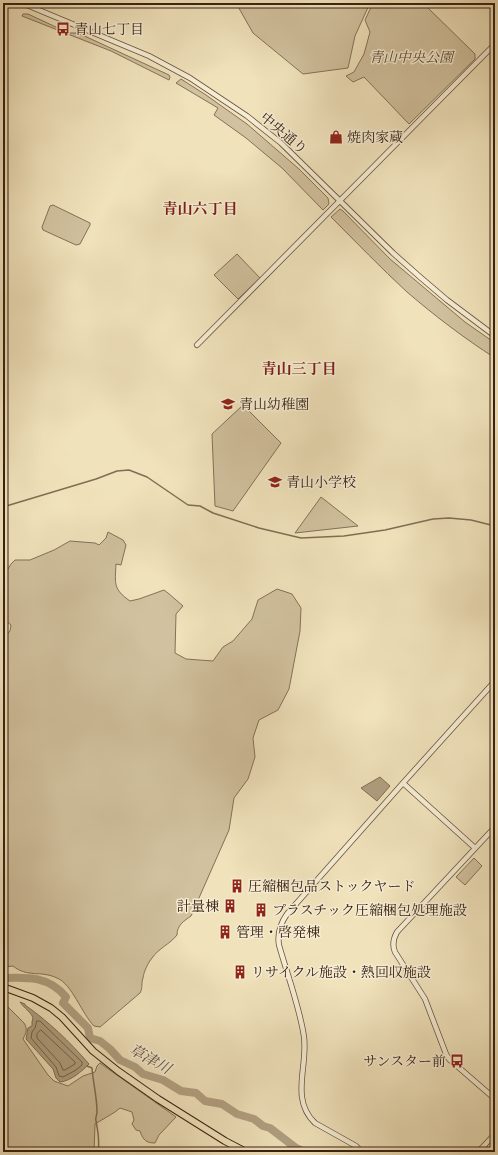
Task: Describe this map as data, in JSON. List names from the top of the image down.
{
  "streets": {
    "street": ["中央通り"]
  },
  "districts": ["青山六丁目", "青山三丁目"],
  "water": ["草津川"],
  "parks": ["青山中央公園"],
  "places": {
    "bus stop": ["青山七丁目", "サンスター前"],
    "shop": ["焼肉家蔵"],
    "school or university": ["青山幼稚園", "青山小学校"],
    "building": [
      "圧縮梱包品ストックヤード",
      "計量棟",
      "プラスチック圧縮梱包処理施設",
      "管理・啓発棟",
      "リサイクル施設・熱回収施設"
    ]
  }
}
